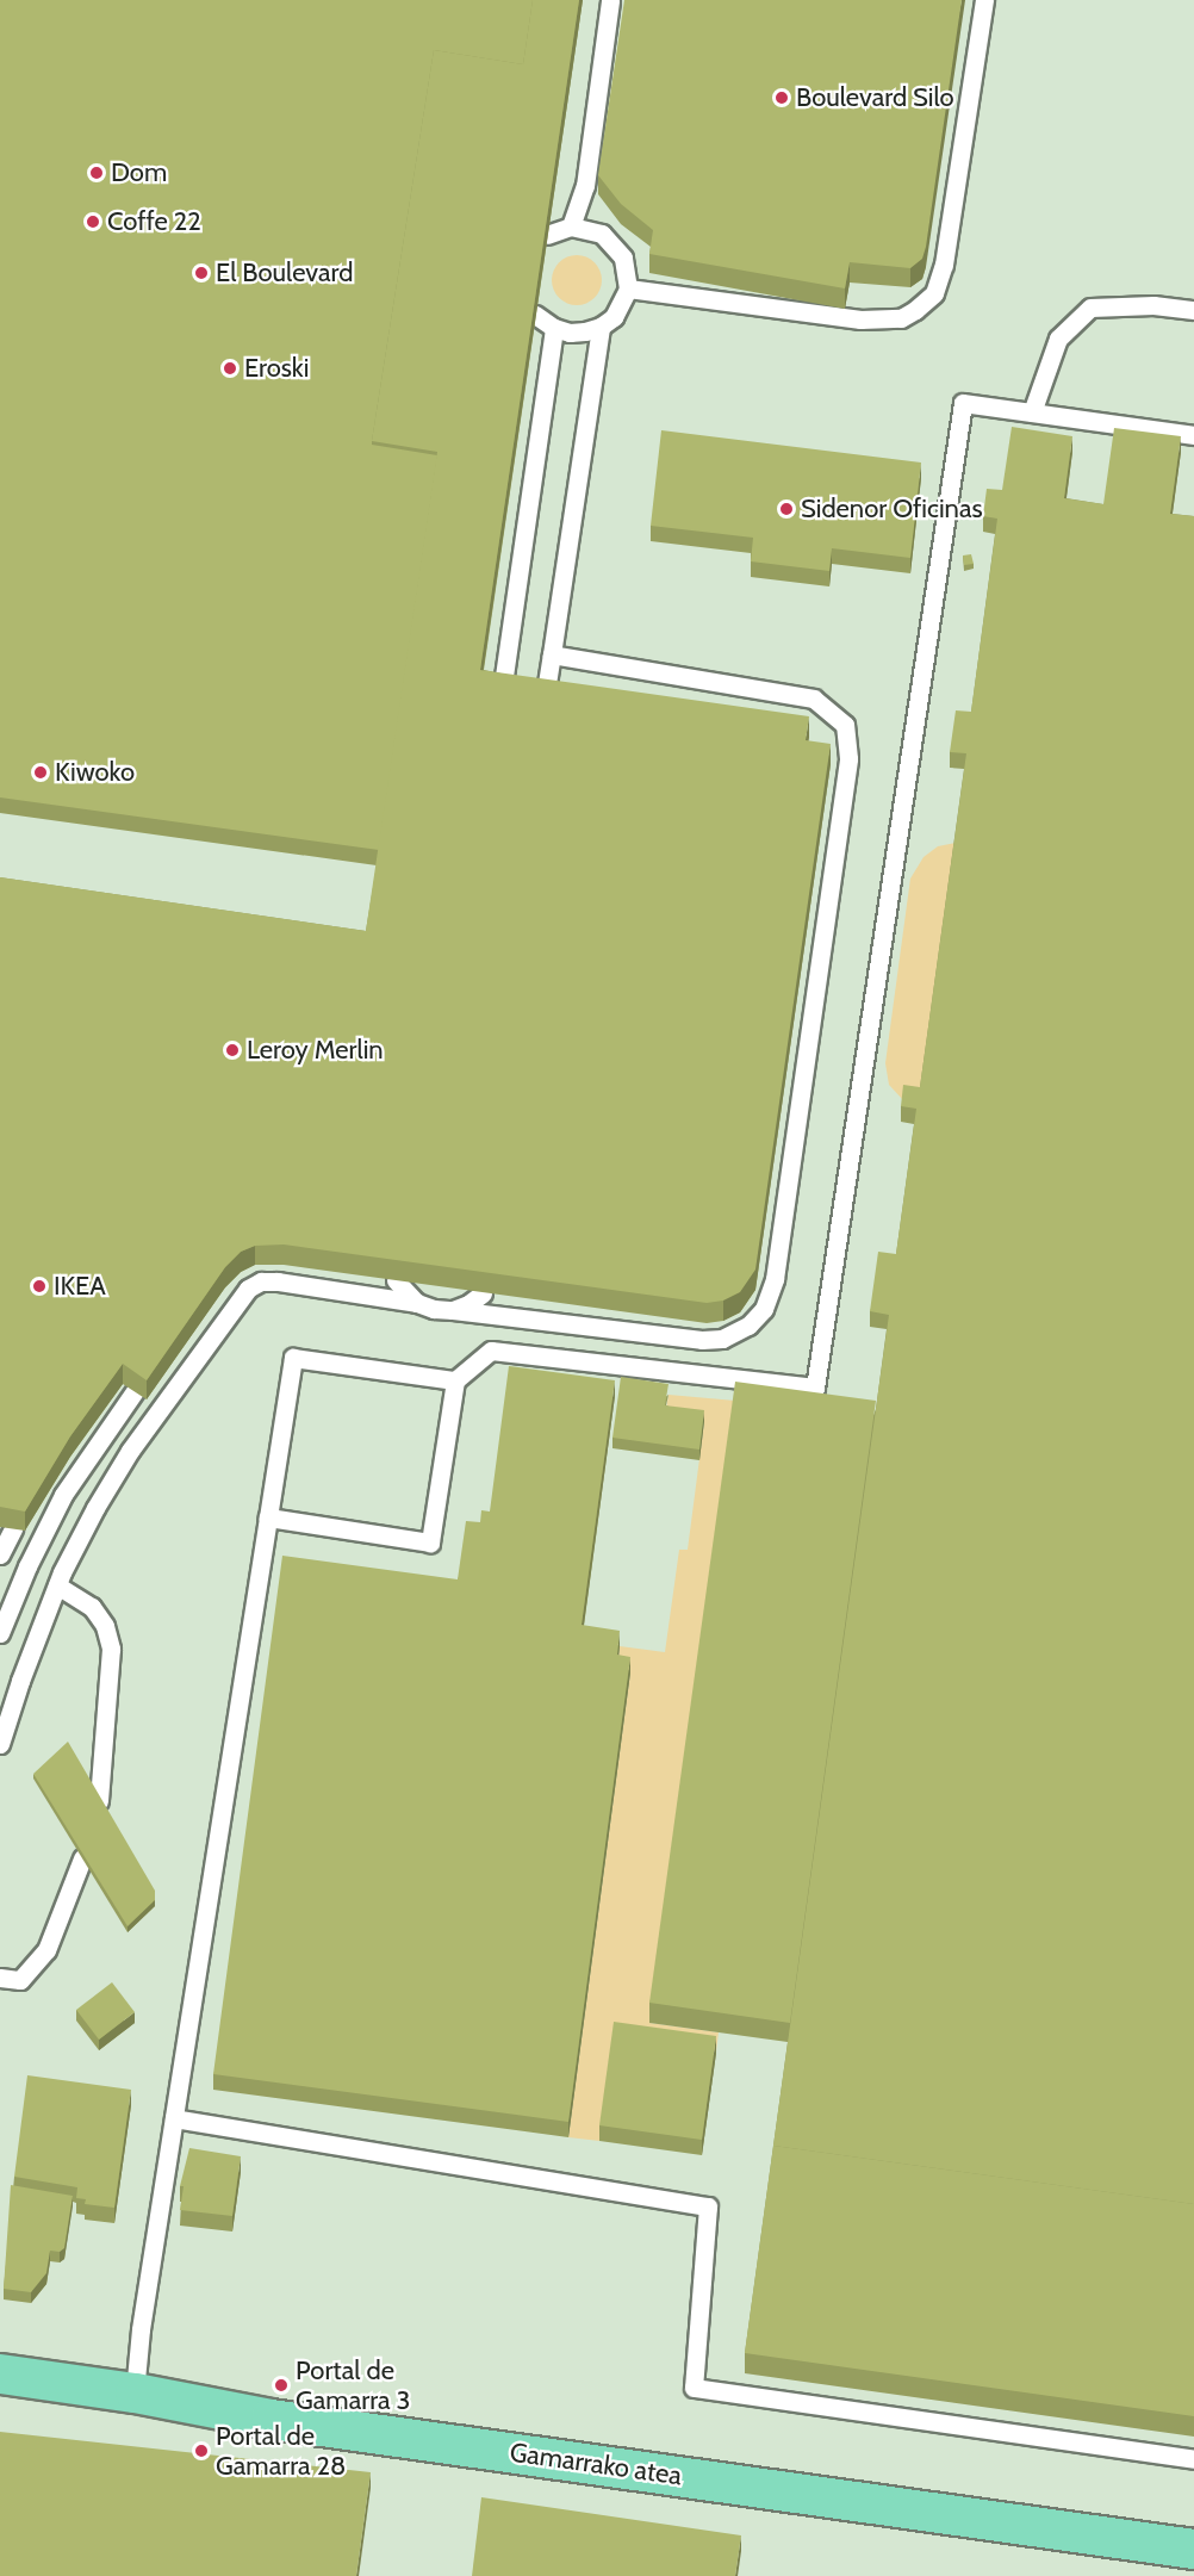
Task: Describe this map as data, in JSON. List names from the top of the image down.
{
  "streets": {
    "main road": ["Gamarrako atea"]
  },
  "places": [
    "Boulevard Silo",
    "Dom",
    "Coffe 22",
    "El Boulevard",
    "Eroski",
    "Sidenor Oficinas",
    "Kiwoko",
    "Leroy Merlin",
    "IKEA",
    "Portal de Gamarra 3",
    "Portal de Gamarra 28"
  ]
}
